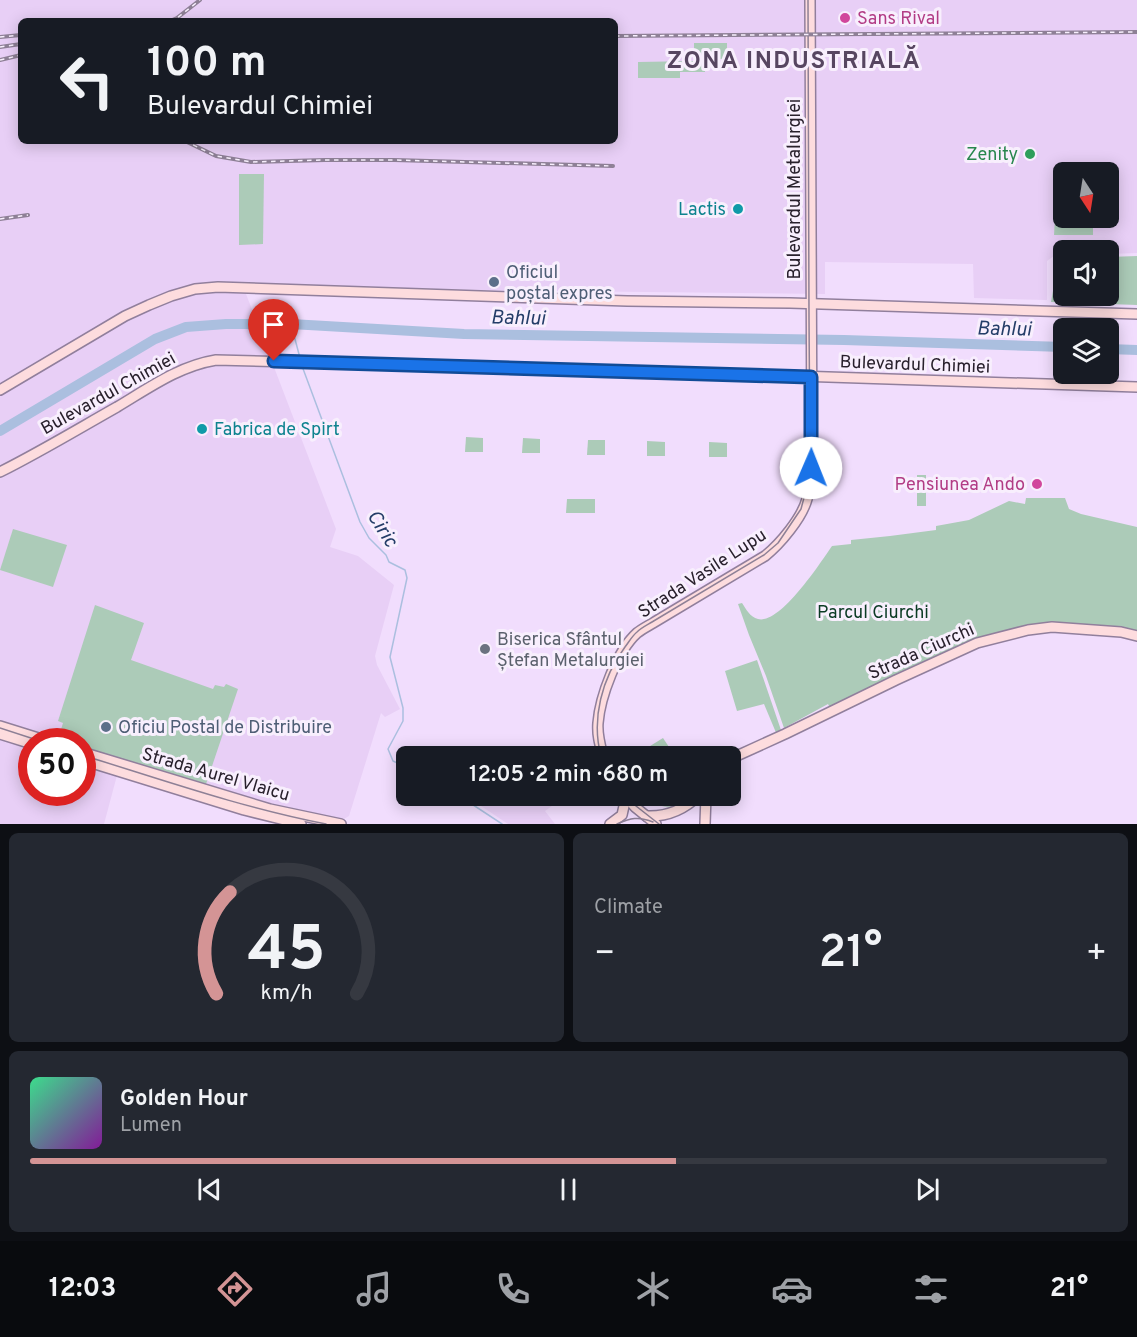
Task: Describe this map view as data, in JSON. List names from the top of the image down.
{
  "streets": {
    "street": [
      "Bulevardul Metalurgiei",
      "Bulevardul Chimiei",
      "Strada Vasile Lupu",
      "Strada Ciurchi",
      "Strada Aurel Vlaicu"
    ]
  },
  "crossings": [
    ["Bulevardul Metalurgiei", "Bulevardul Chimiei"],
    ["Bulevardul Metalurgiei", "Strada Vasile Lupu"],
    ["Bulevardul Chimiei", "Strada Vasile Lupu"]
  ],
  "districts": ["ZONA INDUSTRIALĂ"],
  "water": ["Bahlui", "Ciric"],
  "parks": ["Parcul Ciurchi"],
  "places": [
    "Sans Rival",
    "Zenity",
    "Lactis",
    "Oficiul poștal expres",
    "Fabrica de Spirt",
    "Pensiunea Ando",
    "Biserica Sfântul Ștefan Metalurgiei",
    "Oficiu Postal de Distribuire"
  ],
  "north": "bottom",
  "page": {
    "turn": ["100 m", "Bulevardul Chimiei"],
    "limit": "50",
    "trip": "12:05 · 2 min · 680 m",
    "tile": "Climate",
    "heat": ["−", "21°", "+"],
    "song": ["Golden Hour", "Lumen"],
    "tabs": ["12:03", "21°"],
    "gauge": ["45", "km/h"]
  }
}
